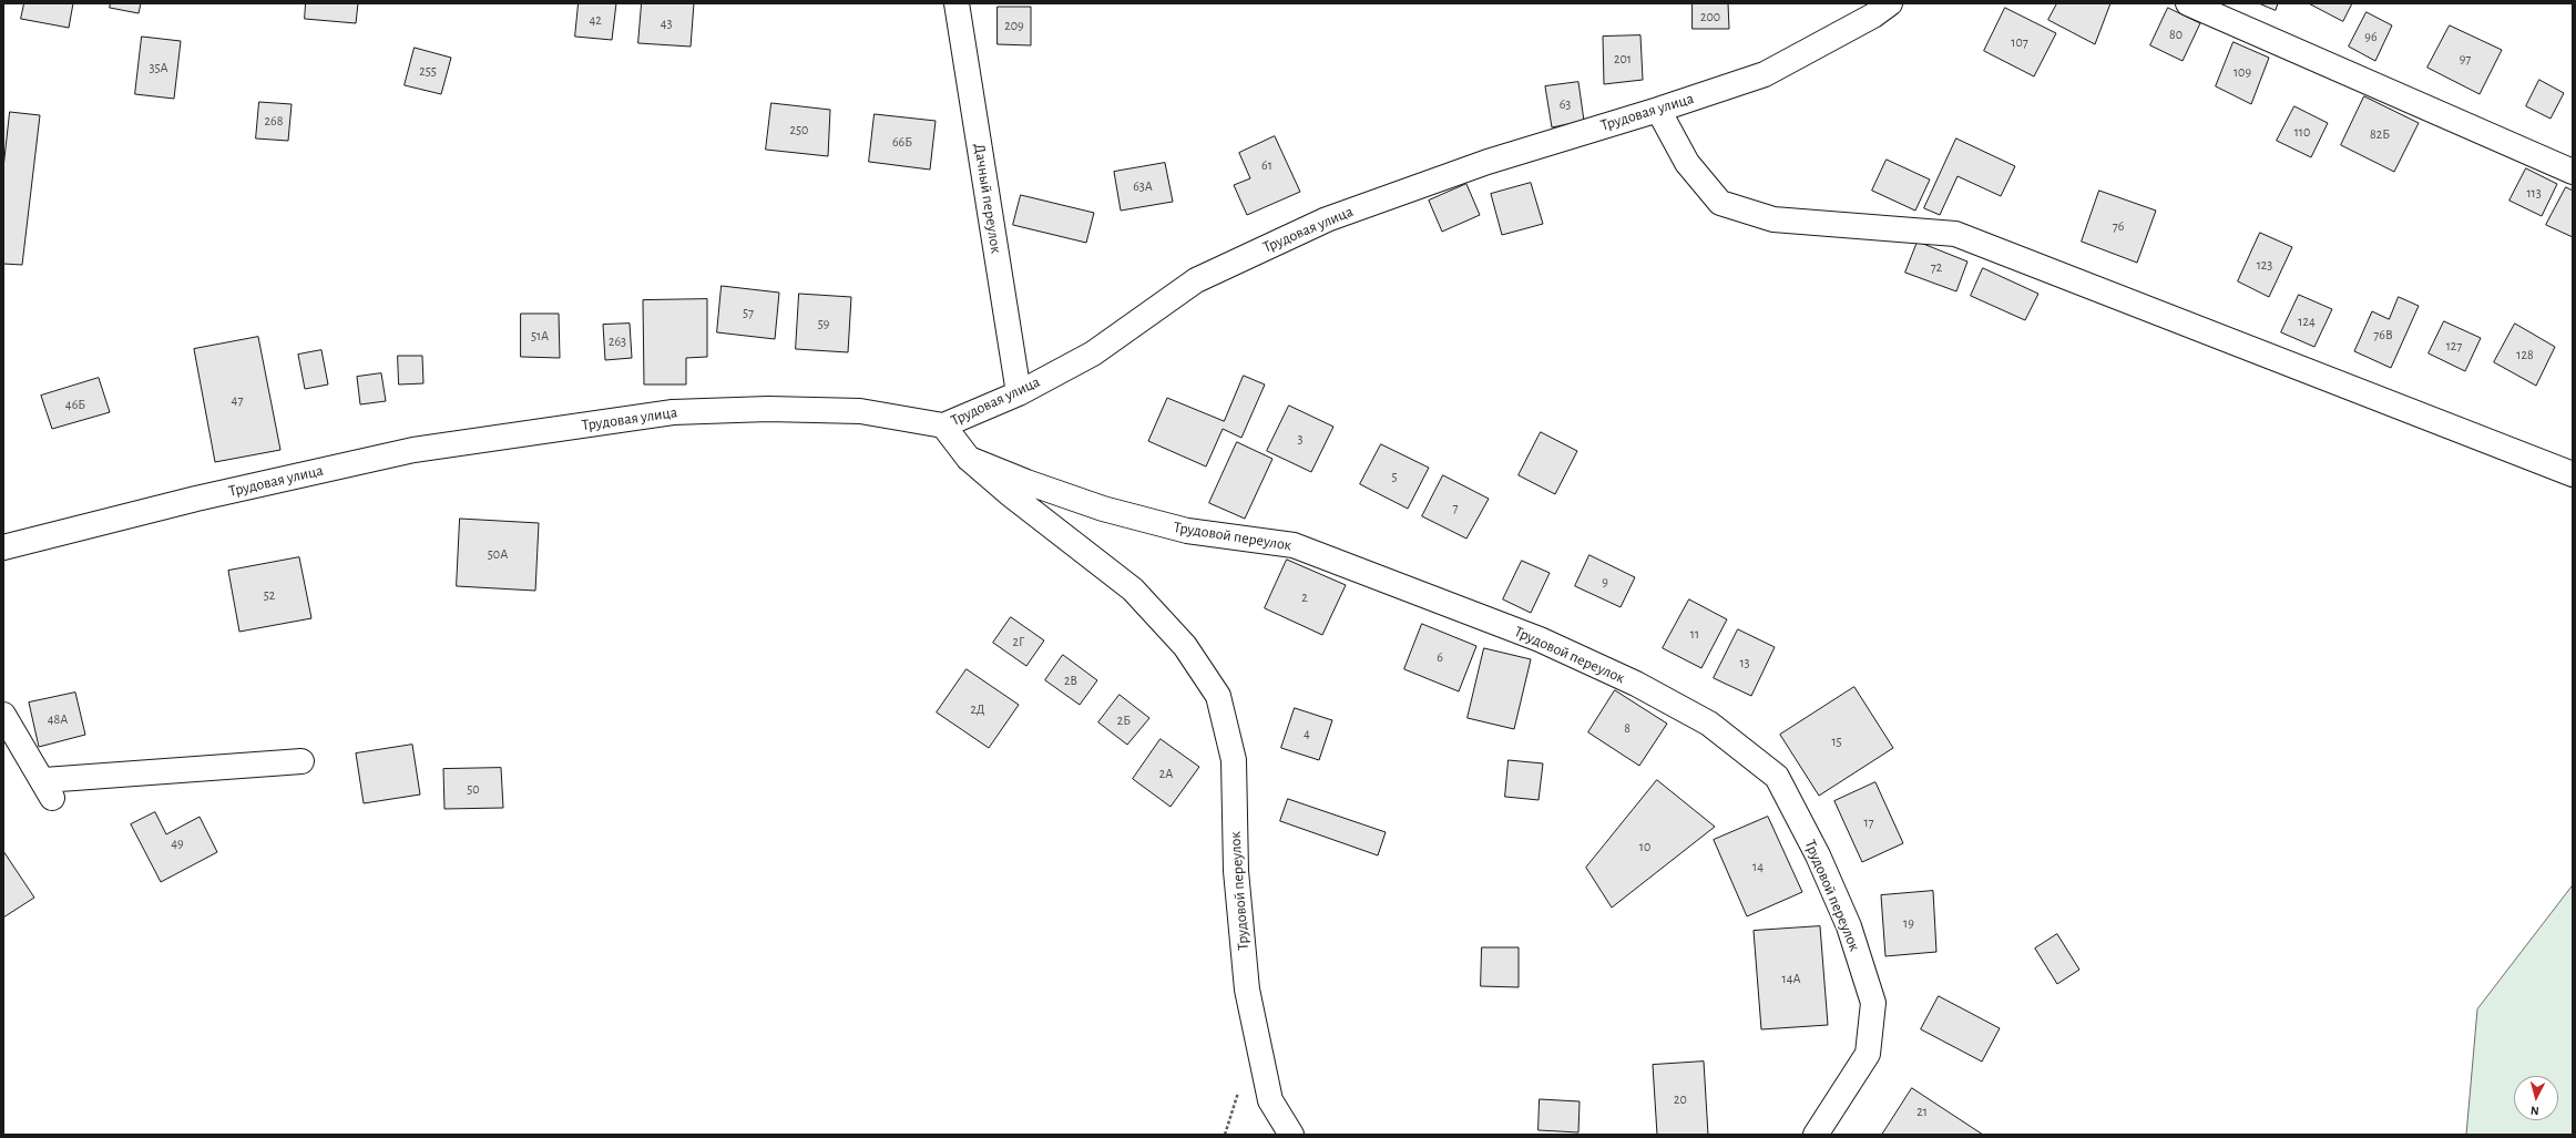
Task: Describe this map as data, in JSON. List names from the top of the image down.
{
  "streets": {
    "street": ["Трудовая улица", "Дачный переулок", "Трудовой переулок"]
  },
  "crossings": [
    ["Трудовая улица", "Дачный переулок"],
    ["Трудовая улица", "Трудовой переулок"]
  ],
  "house_numbers": [
    "200",
    "42",
    "43",
    "209",
    "80",
    "96",
    "107",
    "201",
    "97",
    "35А",
    "255",
    "109",
    "63",
    "268",
    "250",
    "110",
    "82Б",
    "66Б",
    "61",
    "63А",
    "113",
    "76",
    "123",
    "72",
    "57",
    "124",
    "59",
    "76В",
    "51А",
    "263",
    "127",
    "128",
    "47",
    "46Б",
    "3",
    "5",
    "7",
    "50А",
    "9",
    "52",
    "2",
    "11",
    "2Г",
    "6",
    "13",
    "2В",
    "2Д",
    "48А",
    "2Б",
    "8",
    "4",
    "15",
    "2А",
    "50",
    "17",
    "49",
    "10",
    "14",
    "19",
    "14А",
    "20",
    "21"
  ],
  "north": "bottom"
}
